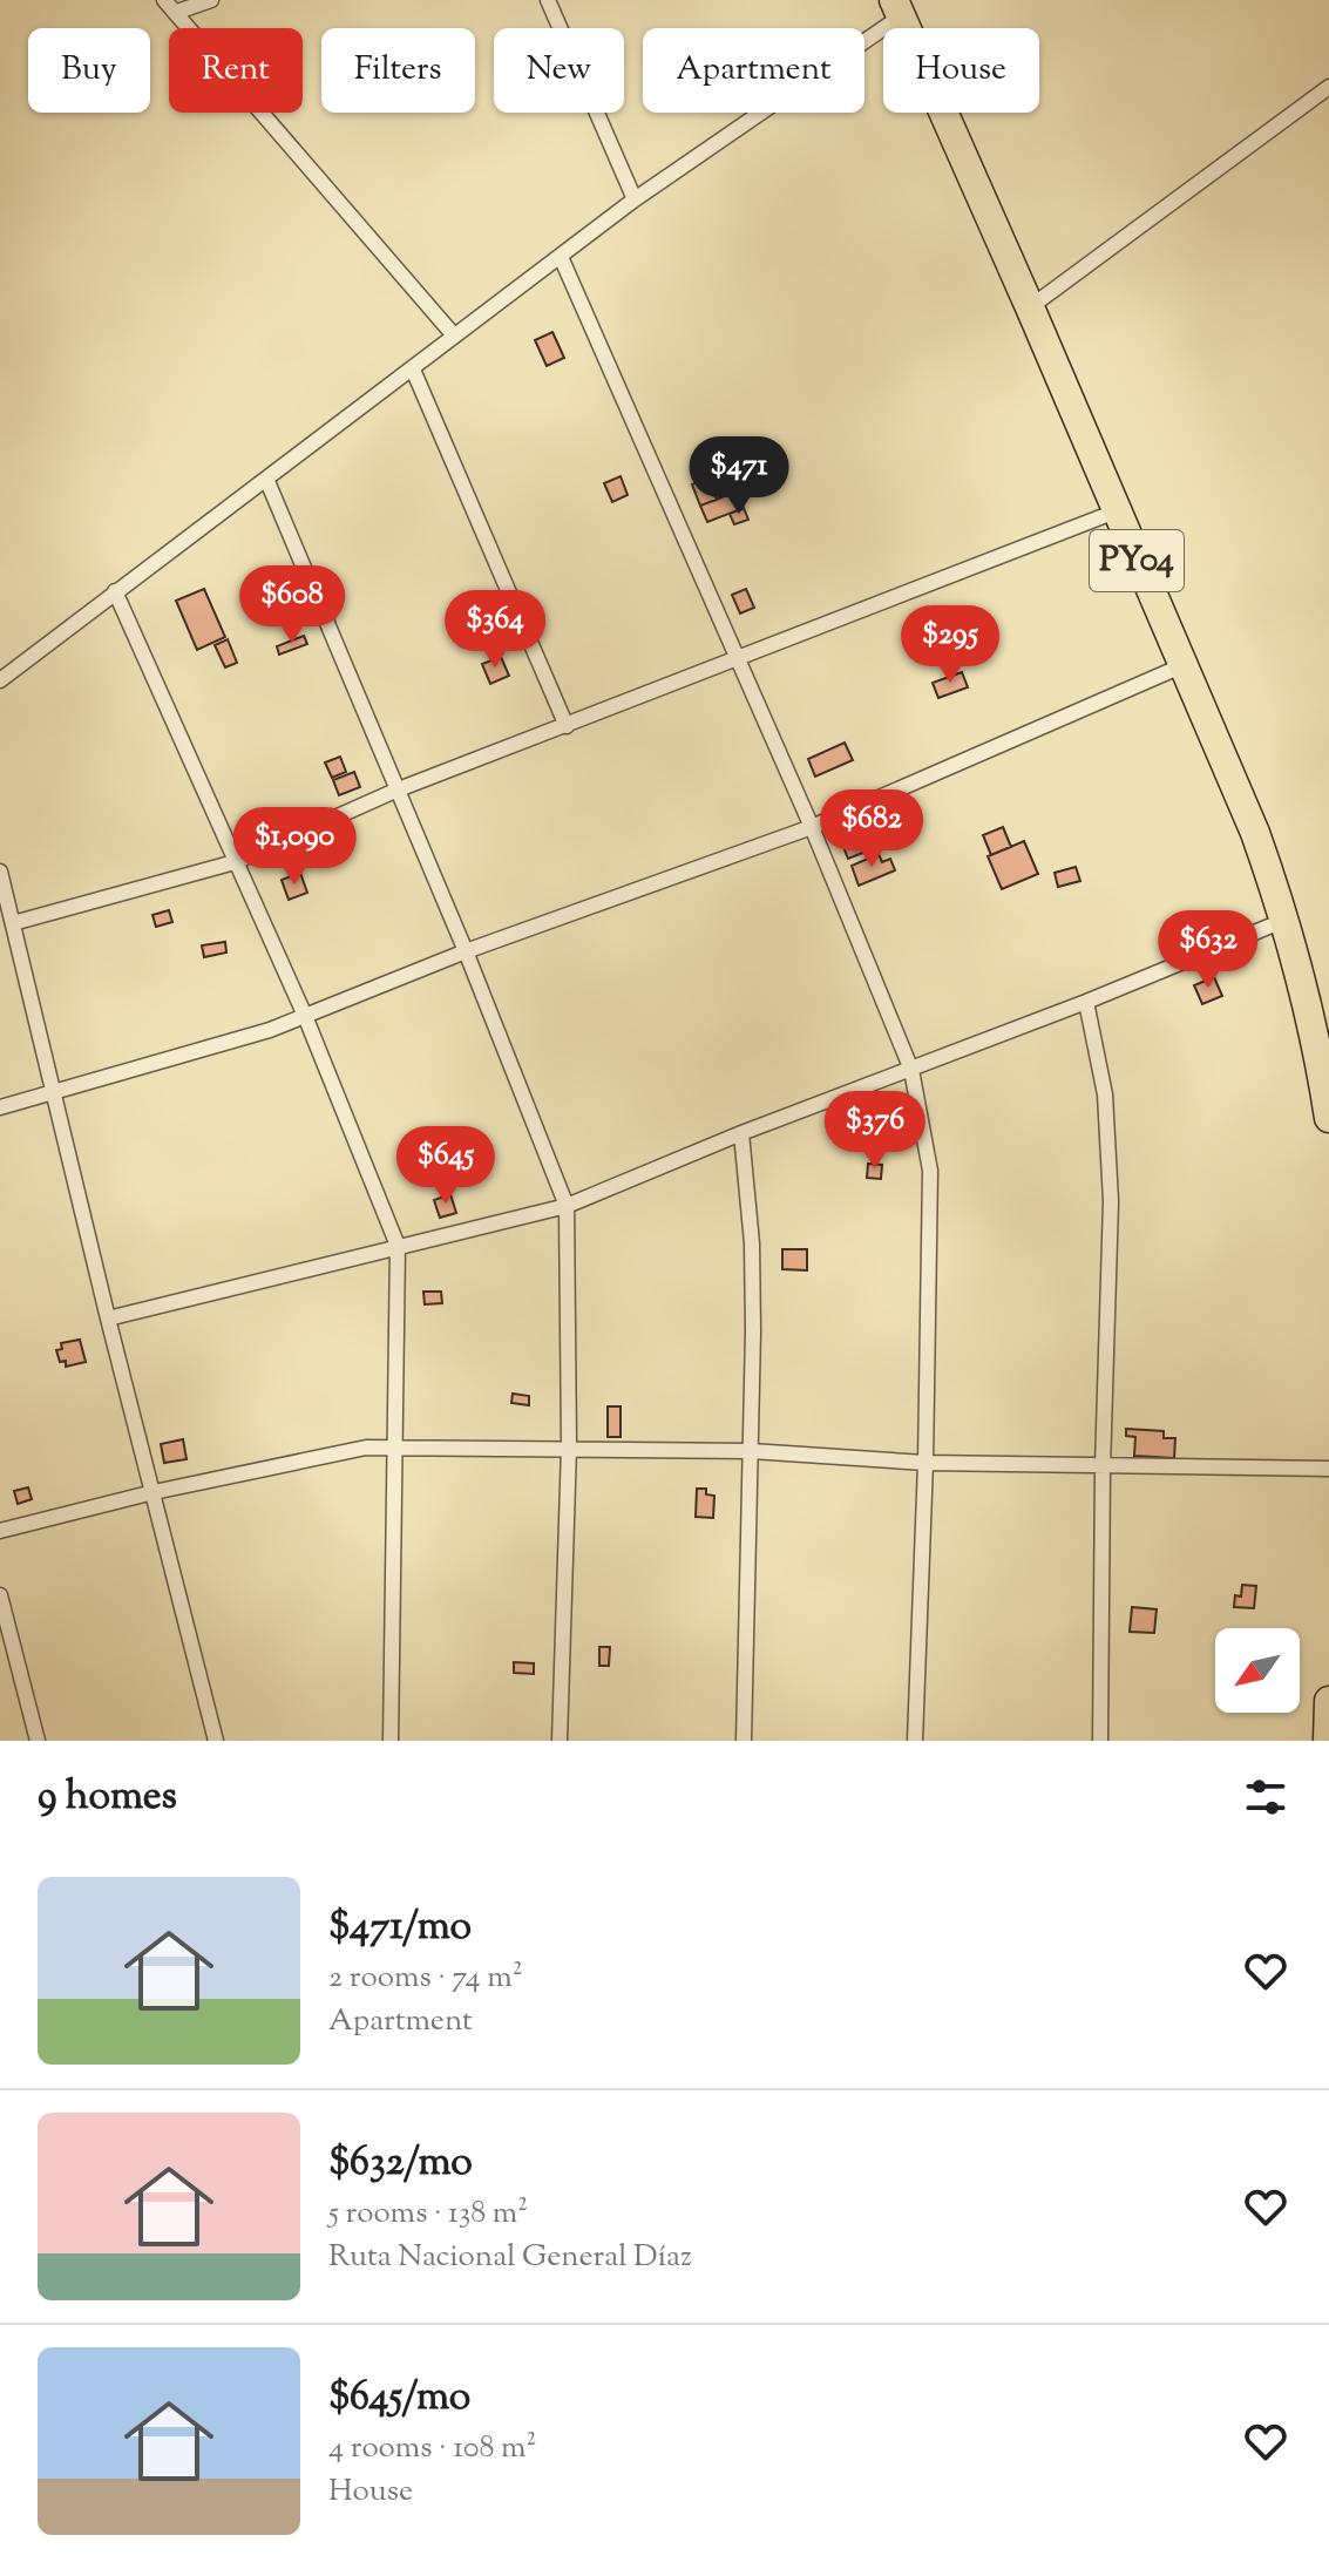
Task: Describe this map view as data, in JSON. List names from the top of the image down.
{
  "streets": {
    "highway": ["PY04"]
  },
  "north": "bottom left",
  "page": {
    "chip": [
      "Buy",
      "Rent",
      "Filters",
      "New",
      "Apartment",
      "House"
    ],
    "price": [
      "$471",
      "$608",
      "$364",
      "$295",
      "$682",
      "$1,090",
      "$632",
      "$376",
      "$645"
    ],
    "heading": "9 homes",
    "list": [
      {
        "name": "$471/mo",
        "note": "2 rooms · 74 m² · Apartment"
      },
      {
        "name": "$632/mo",
        "note": "5 rooms · 138 m² · Ruta Nacional General Díaz"
      },
      {
        "name": "$645/mo",
        "note": "4 rooms · 108 m² · House"
      }
    ]
  }
}
